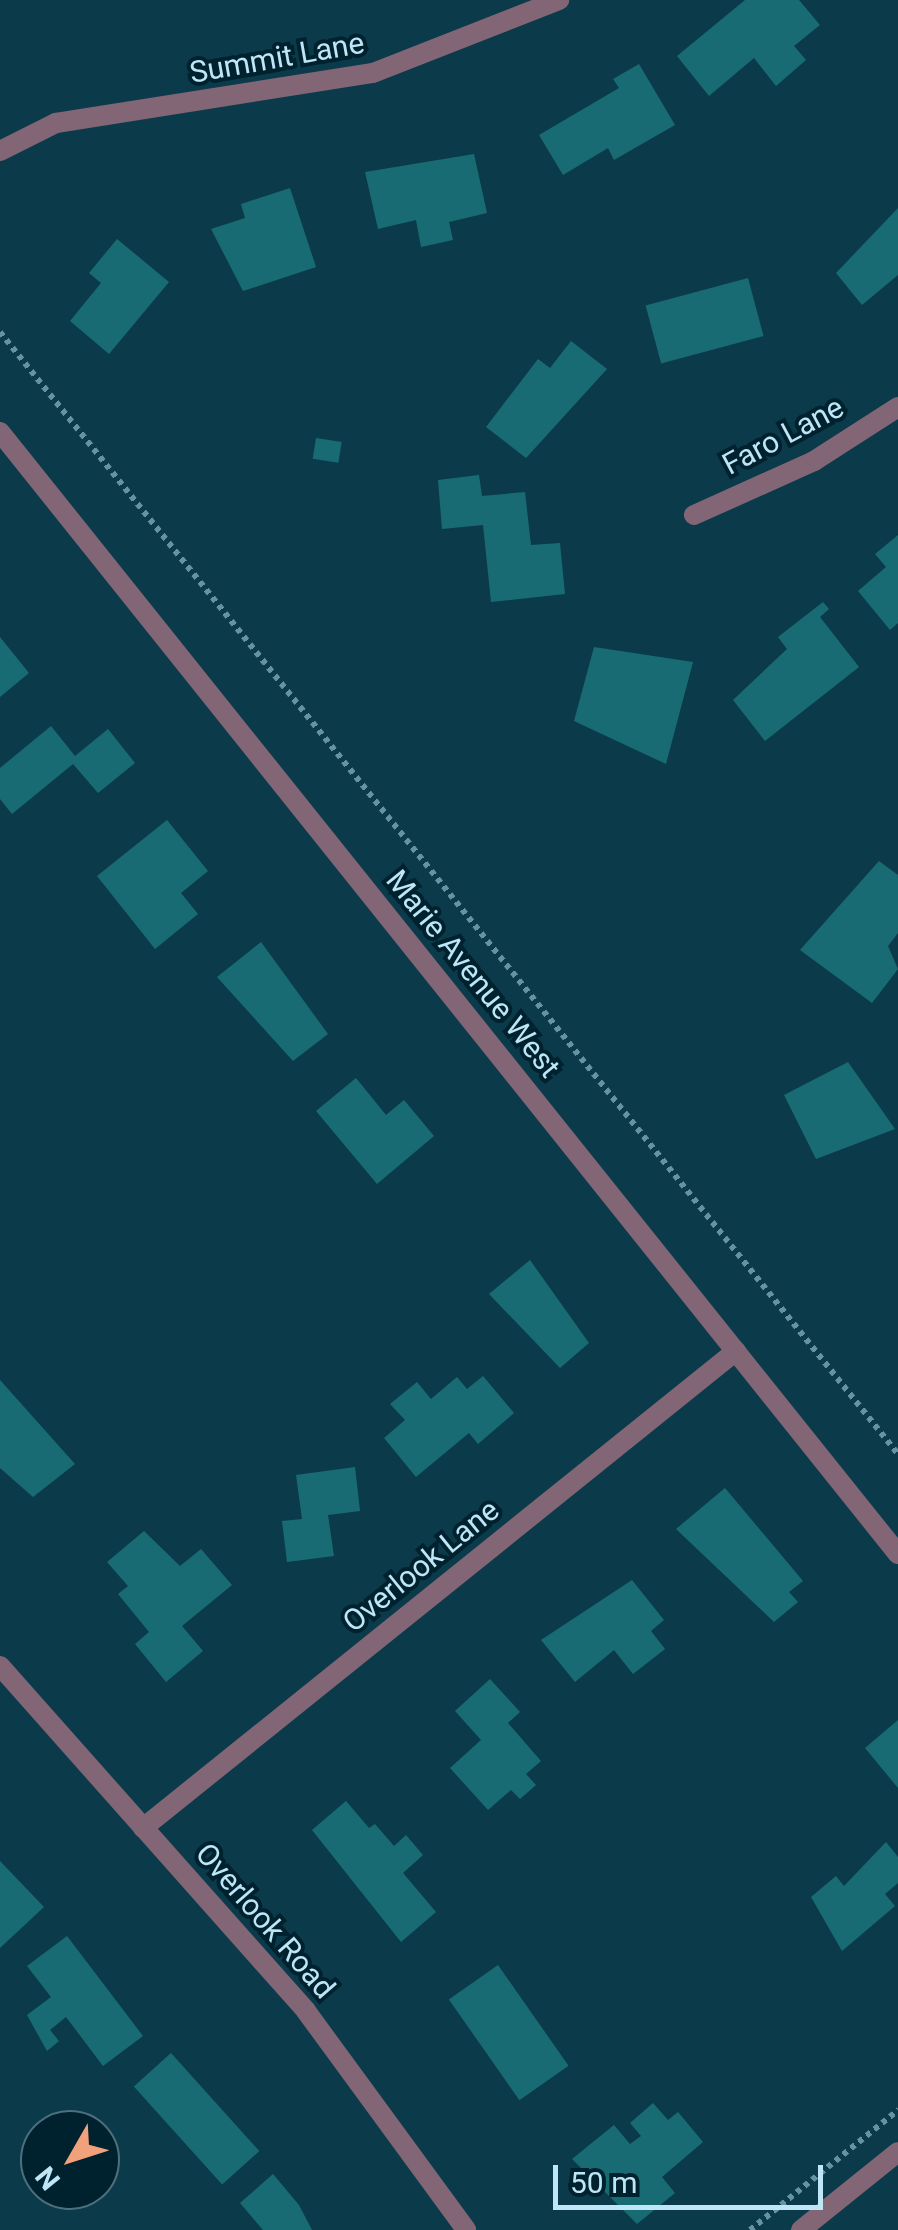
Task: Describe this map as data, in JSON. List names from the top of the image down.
{
  "streets": {
    "street": [
      "Summit Lane",
      "Faro Lane",
      "Marie Avenue West",
      "Overlook Lane",
      "Overlook Road"
    ]
  },
  "crossings": [
    ["Marie Avenue West", "Overlook Lane"],
    ["Overlook Lane", "Overlook Road"]
  ],
  "scale_bar": "50 m",
  "north": "bottom left"
}
